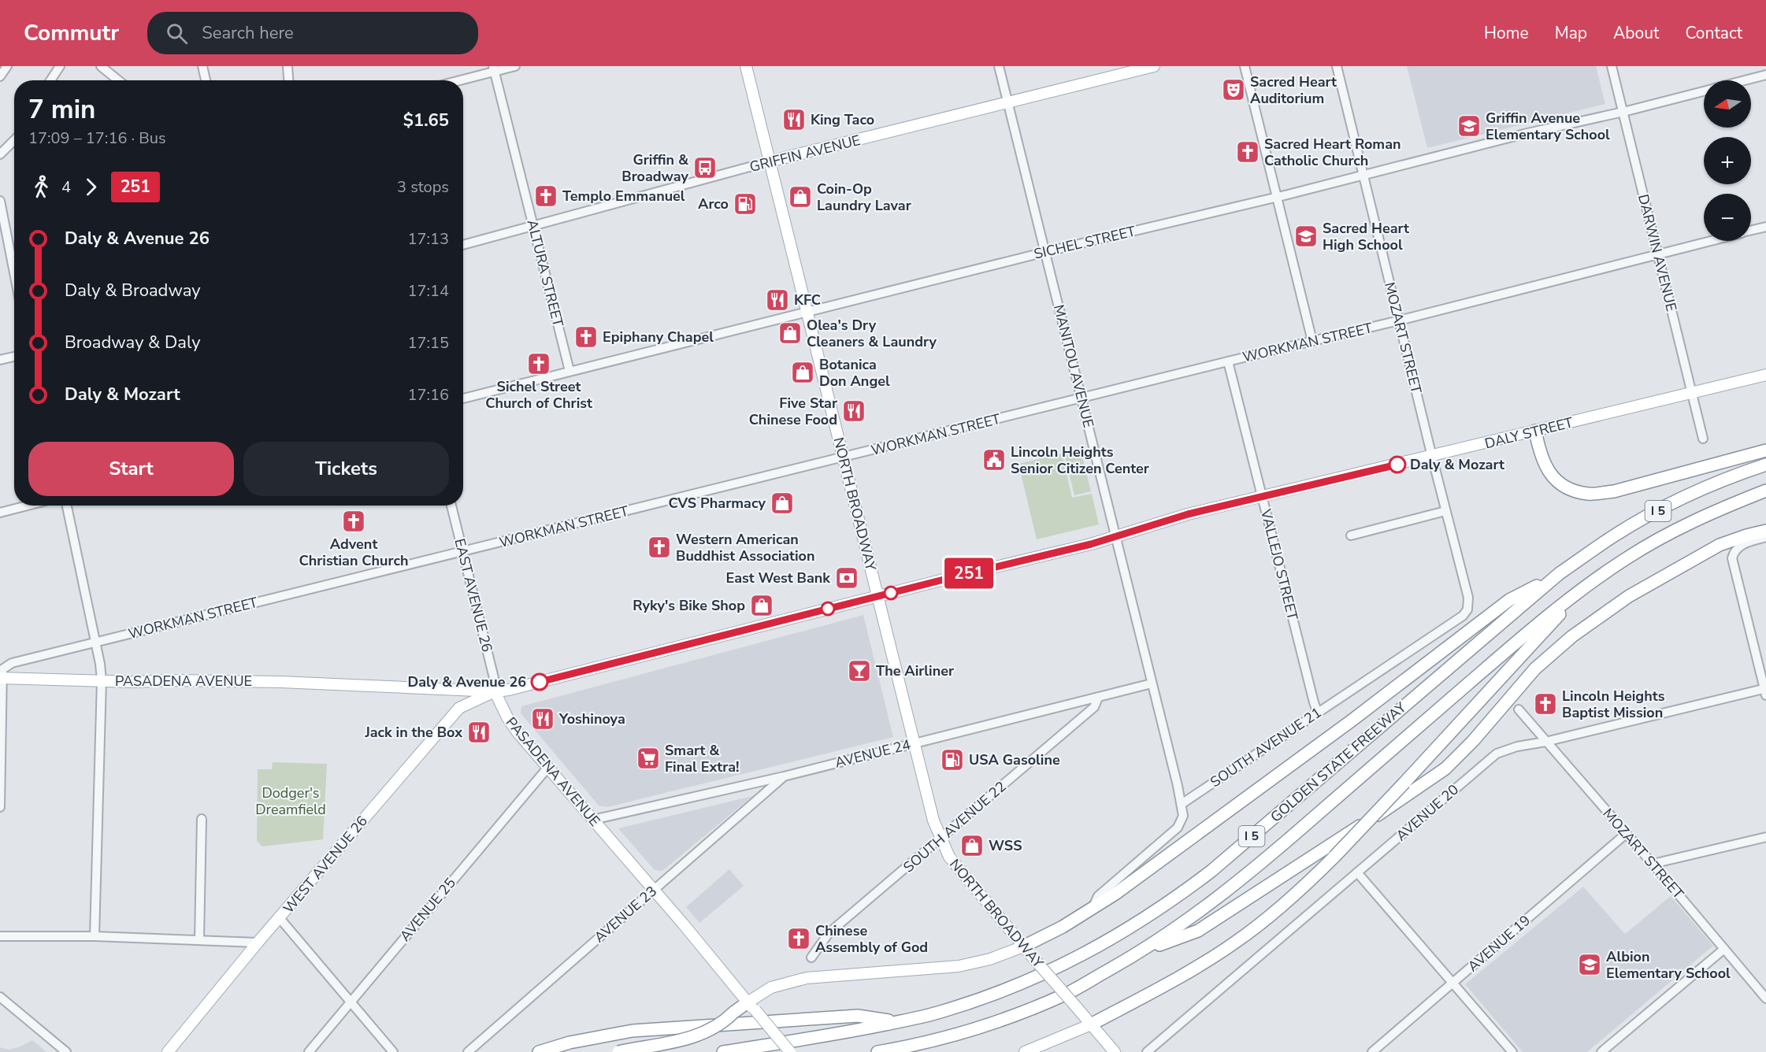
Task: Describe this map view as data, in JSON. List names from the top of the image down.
{
  "streets": {
    "highway": ["I 5", "GOLDEN STATE FREEWAY"],
    "main road": [
      "GRIFFIN AVENUE",
      "DALY STREET",
      "NORTH BROADWAY",
      "PASADENA AVENUE",
      "WEST AVENUE 26"
    ],
    "street": [
      "SICHEL STREET",
      "DARWIN AVENUE",
      "ALTURA STREET",
      "MOZART STREET",
      "WORKMAN STREET",
      "MANITOU AVENUE",
      "VALLEJO STREET",
      "EAST AVENUE 26",
      "SOUTH AVENUE 21",
      "AVENUE 24",
      "AVENUE 20",
      "SOUTH AVENUE 22",
      "AVENUE 25",
      "AVENUE 23",
      "AVENUE 19"
    ]
  },
  "crossings": [
    ["GRIFFIN AVENUE", "ALTURA STREET"],
    ["GRIFFIN AVENUE", "MANITOU AVENUE"],
    ["GRIFFIN AVENUE", "NORTH BROADWAY"],
    ["SICHEL STREET", "DARWIN AVENUE"],
    ["SICHEL STREET", "ALTURA STREET"],
    ["SICHEL STREET", "MOZART STREET"],
    ["SICHEL STREET", "MANITOU AVENUE"],
    ["SICHEL STREET", "NORTH BROADWAY"],
    ["DARWIN AVENUE", "WORKMAN STREET"],
    ["DARWIN AVENUE", "DALY STREET"],
    ["MOZART STREET", "WORKMAN STREET"],
    ["MOZART STREET", "DALY STREET"],
    ["MOZART STREET", "SOUTH AVENUE 21"],
    ["MOZART STREET", "AVENUE 20"],
    ["MOZART STREET", "AVENUE 19"],
    ["WORKMAN STREET", "MANITOU AVENUE"],
    ["WORKMAN STREET", "NORTH BROADWAY"],
    ["WORKMAN STREET", "VALLEJO STREET"],
    ["WORKMAN STREET", "EAST AVENUE 26"],
    ["WORKMAN STREET", "PASADENA AVENUE"],
    ["MANITOU AVENUE", "DALY STREET"],
    ["MANITOU AVENUE", "SOUTH AVENUE 21"],
    ["MANITOU AVENUE", "AVENUE 24"],
    ["DALY STREET", "NORTH BROADWAY"],
    ["DALY STREET", "VALLEJO STREET"],
    ["DALY STREET", "EAST AVENUE 26"],
    ["DALY STREET", "PASADENA AVENUE"],
    ["DALY STREET", "WEST AVENUE 26"],
    ["NORTH BROADWAY", "AVENUE 24"],
    ["NORTH BROADWAY", "SOUTH AVENUE 22"],
    ["VALLEJO STREET", "SOUTH AVENUE 21"],
    ["EAST AVENUE 26", "PASADENA AVENUE"],
    ["EAST AVENUE 26", "WEST AVENUE 26"],
    ["PASADENA AVENUE", "AVENUE 24"],
    ["PASADENA AVENUE", "WEST AVENUE 26"],
    ["PASADENA AVENUE", "AVENUE 25"],
    ["PASADENA AVENUE", "AVENUE 23"],
    ["AVENUE 24", "SOUTH AVENUE 22"],
    ["AVENUE 24", "AVENUE 23"]
  ],
  "parks": ["Dodger's Dreamfield"],
  "places": {
    "theatre": ["Sacred Heart Auditorium"],
    "restaurant": [
      "King Taco",
      "KFC",
      "Five Star Chinese Food",
      "Yoshinoya",
      "Jack in the Box"
    ],
    "school or university": ["Griffin Avenue Elementary School", "Sacred Heart High School", "Albion Elementary School"],
    "church": [
      "Sacred Heart Roman Catholic Church",
      "Templo Emmanuel",
      "Epiphany Chapel",
      "Sichel Street Church of Christ",
      "Advent Christian Church",
      "Western American Buddhist Association",
      "Lincoln Heights Baptist Mission",
      "Chinese Assembly of God"
    ],
    "bus stop": ["Griffin & Broadway"],
    "shop": [
      "Coin-Op Laundry Lavar",
      "Olea's Dry Cleaners & Laundry",
      "Botanica Don Angel",
      "CVS Pharmacy",
      "Ryky's Bike Shop",
      "WSS"
    ],
    "fuel station": ["Arco", "USA Gasoline"],
    "public building": ["Lincoln Heights Senior Citizen Center"],
    "other": ["Daly & Mozart", "Daly & Avenue 26"],
    "bank": ["East West Bank"],
    "bar": ["The Airliner"],
    "supermarket": ["Smart & Final Extra!"]
  },
  "lines": ["bus line 251"],
  "north": "left",
  "page": {
    "header": "Commutr",
    "search": "Search here",
    "nav": [
      "Home",
      "Map",
      "About",
      "Contact"
    ],
    "on_map": "251",
    "map_buttons": ["+", "−"],
    "heading": ["7 min", "17:09 – 17:16 · Bus", "$1.65"],
    "legs": ["4", "251", "3 stops"],
    "list": [
      {
        "name": "Daly & Avenue 26",
        "value": "17:13"
      },
      {
        "name": "Daly & Broadway",
        "value": "17:14"
      },
      {
        "name": "Broadway & Daly",
        "value": "17:15"
      },
      {
        "name": "Daly & Mozart",
        "value": "17:16"
      }
    ],
    "buttons": ["Start", "Tickets"]
  }
}
